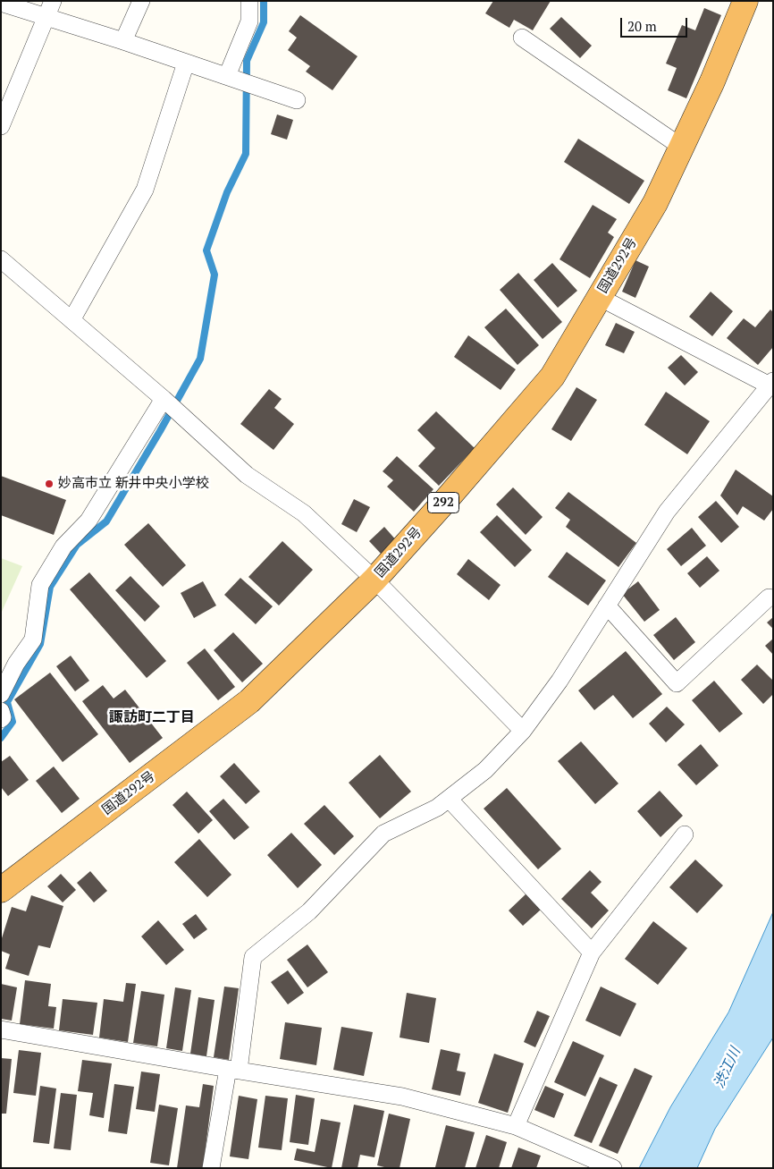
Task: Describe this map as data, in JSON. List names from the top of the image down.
{
  "streets": {
    "highway": ["国道292号", "292"]
  },
  "districts": ["諏訪町二丁目"],
  "water": ["渋江川"],
  "places": ["妙高市立 新井中央小学校"],
  "scale_bar": "20 m"
}
